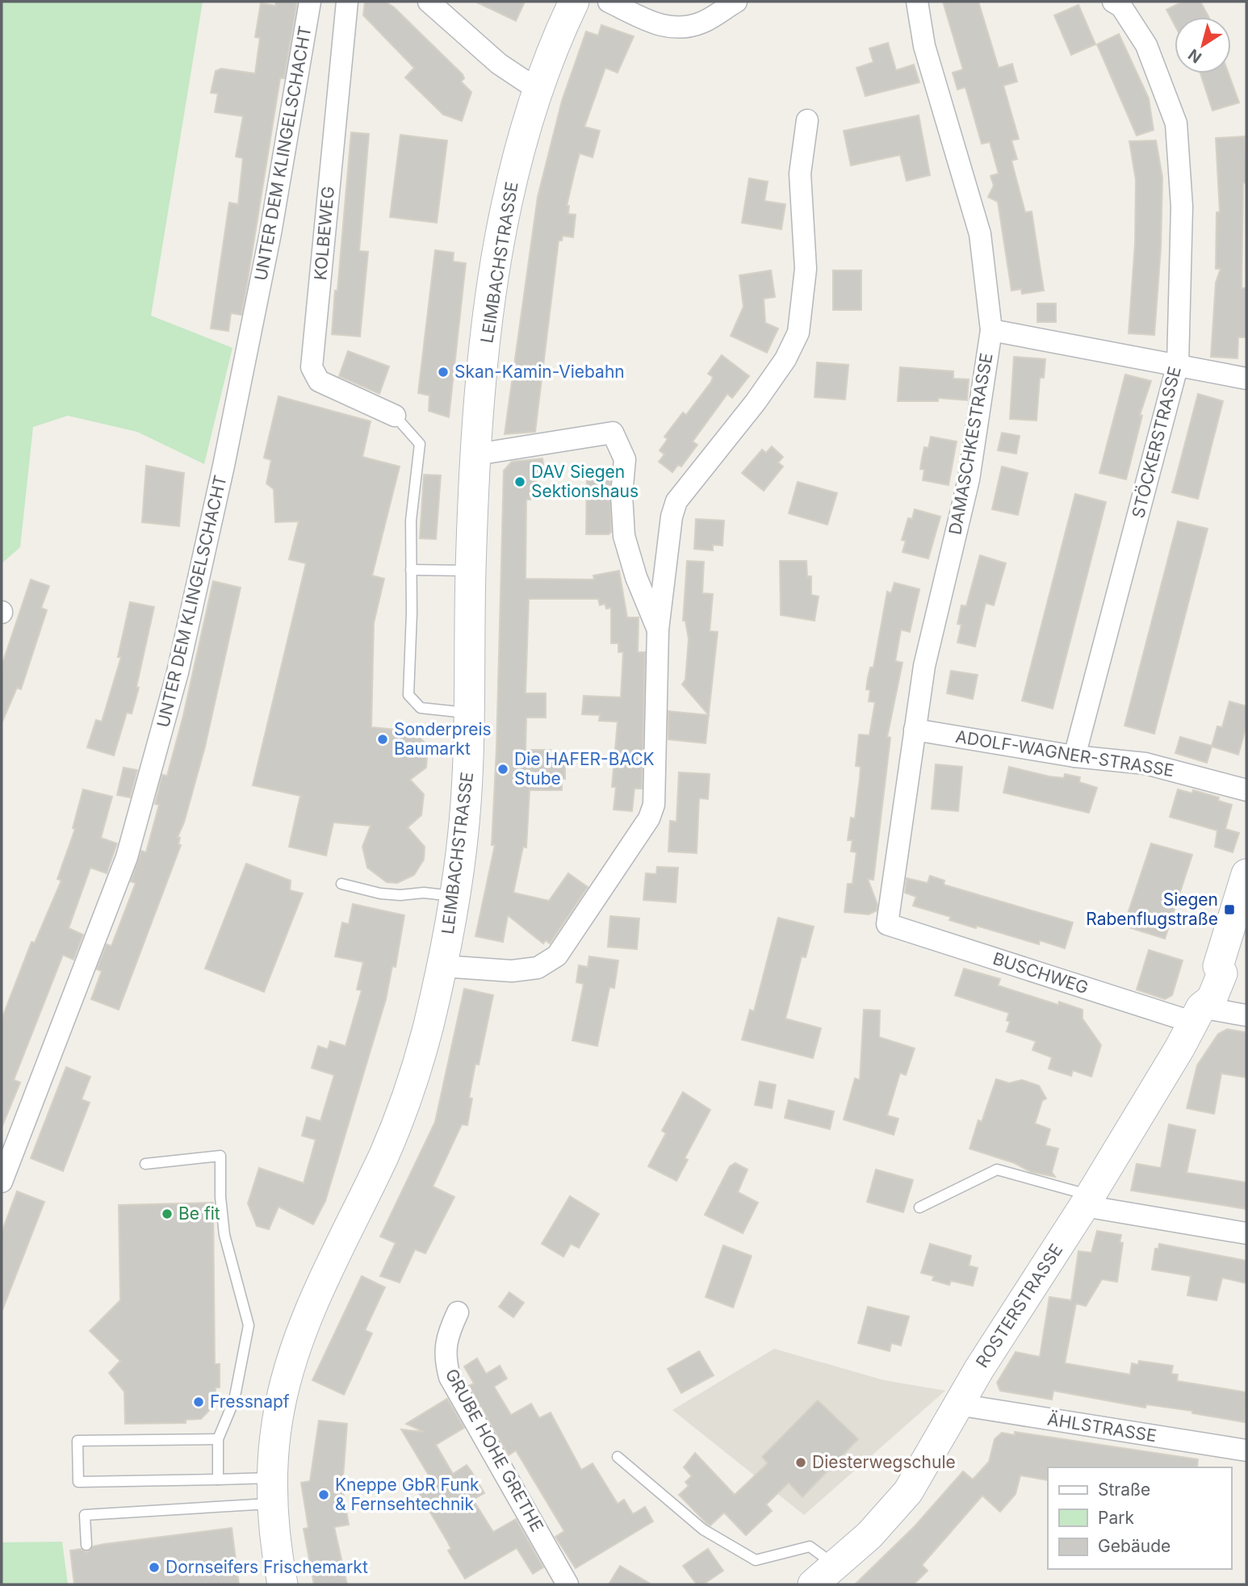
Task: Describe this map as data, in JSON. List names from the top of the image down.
{
  "streets": {
    "main road": ["LEIMBACHSTRASSE", "ROSTERSTRASSE"],
    "street": [
      "UNTER DEM KLINGELSCHACHT",
      "KOLBEWEG",
      "STÖCKERSTRASSE",
      "DAMASCHKESTRASSE",
      "ADOLF-WAGNER-STRASSE",
      "BUSCHWEG",
      "ÄHLSTRASSE",
      "GRUBE HOHE GRETHE"
    ]
  },
  "crossings": [
    ["STÖCKERSTRASSE", "ADOLF-WAGNER-STRASSE"],
    ["DAMASCHKESTRASSE", "ADOLF-WAGNER-STRASSE"],
    ["DAMASCHKESTRASSE", "BUSCHWEG"],
    ["BUSCHWEG", "ROSTERSTRASSE"],
    ["ROSTERSTRASSE", "ÄHLSTRASSE"]
  ],
  "places": {
    "other": [
      "Skan-Kamin-Viebahn",
      "DAV Siegen Sektionshaus",
      "Sonderpreis Baumarkt",
      "Die HAFER-BACK Stube",
      "Be fit",
      "Fressnapf",
      "Diesterwegschule",
      "Kneppe GbR Funk & Fernsehtechnik",
      "Dornseifers Frischemarkt"
    ],
    "transit": ["Siegen Rabenflugstraße"]
  },
  "legend": ["Straße", "Park", "Gebäude"],
  "north": "bottom left"
}
